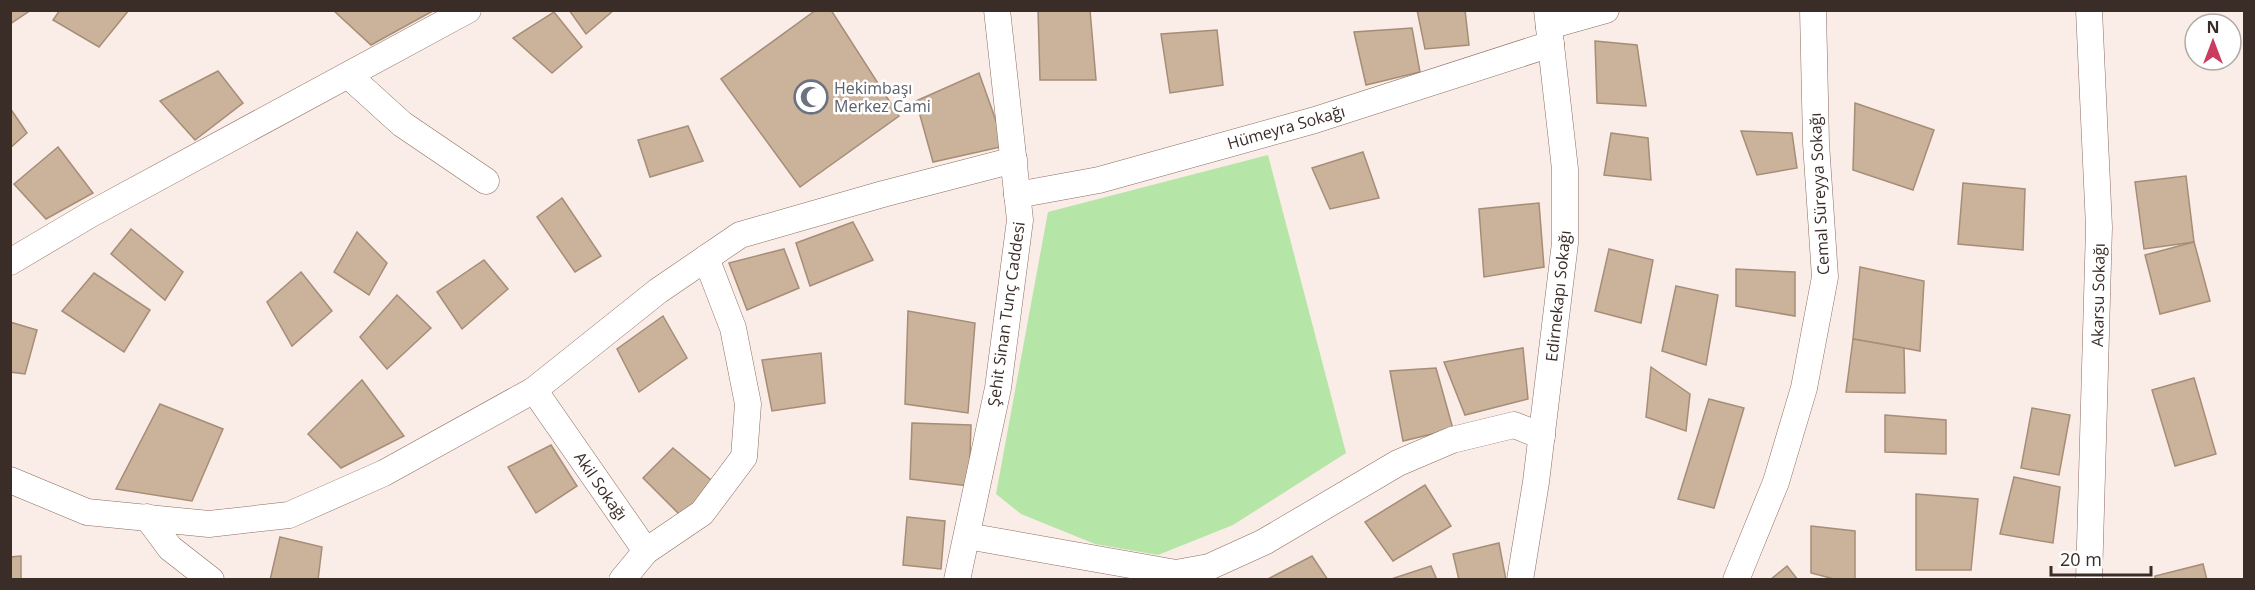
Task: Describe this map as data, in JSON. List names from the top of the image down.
{
  "streets": {
    "street": [
      "Hümeyra Sokağı",
      "Cemal Süreyya Sokağı",
      "Akarsu Sokağı",
      "Edirnekapı Sokağı",
      "Şehit Sinan Tunç Caddesi",
      "Akil Sokağı"
    ]
  },
  "crossings": [
    ["Hümeyra Sokağı", "Edirnekapı Sokağı"],
    ["Hümeyra Sokağı", "Şehit Sinan Tunç Caddesi"]
  ],
  "places": {
    "mosque": ["Hekimbaşı Merkez Cami"]
  },
  "scale_bar": "20 m",
  "north": "top"
}
